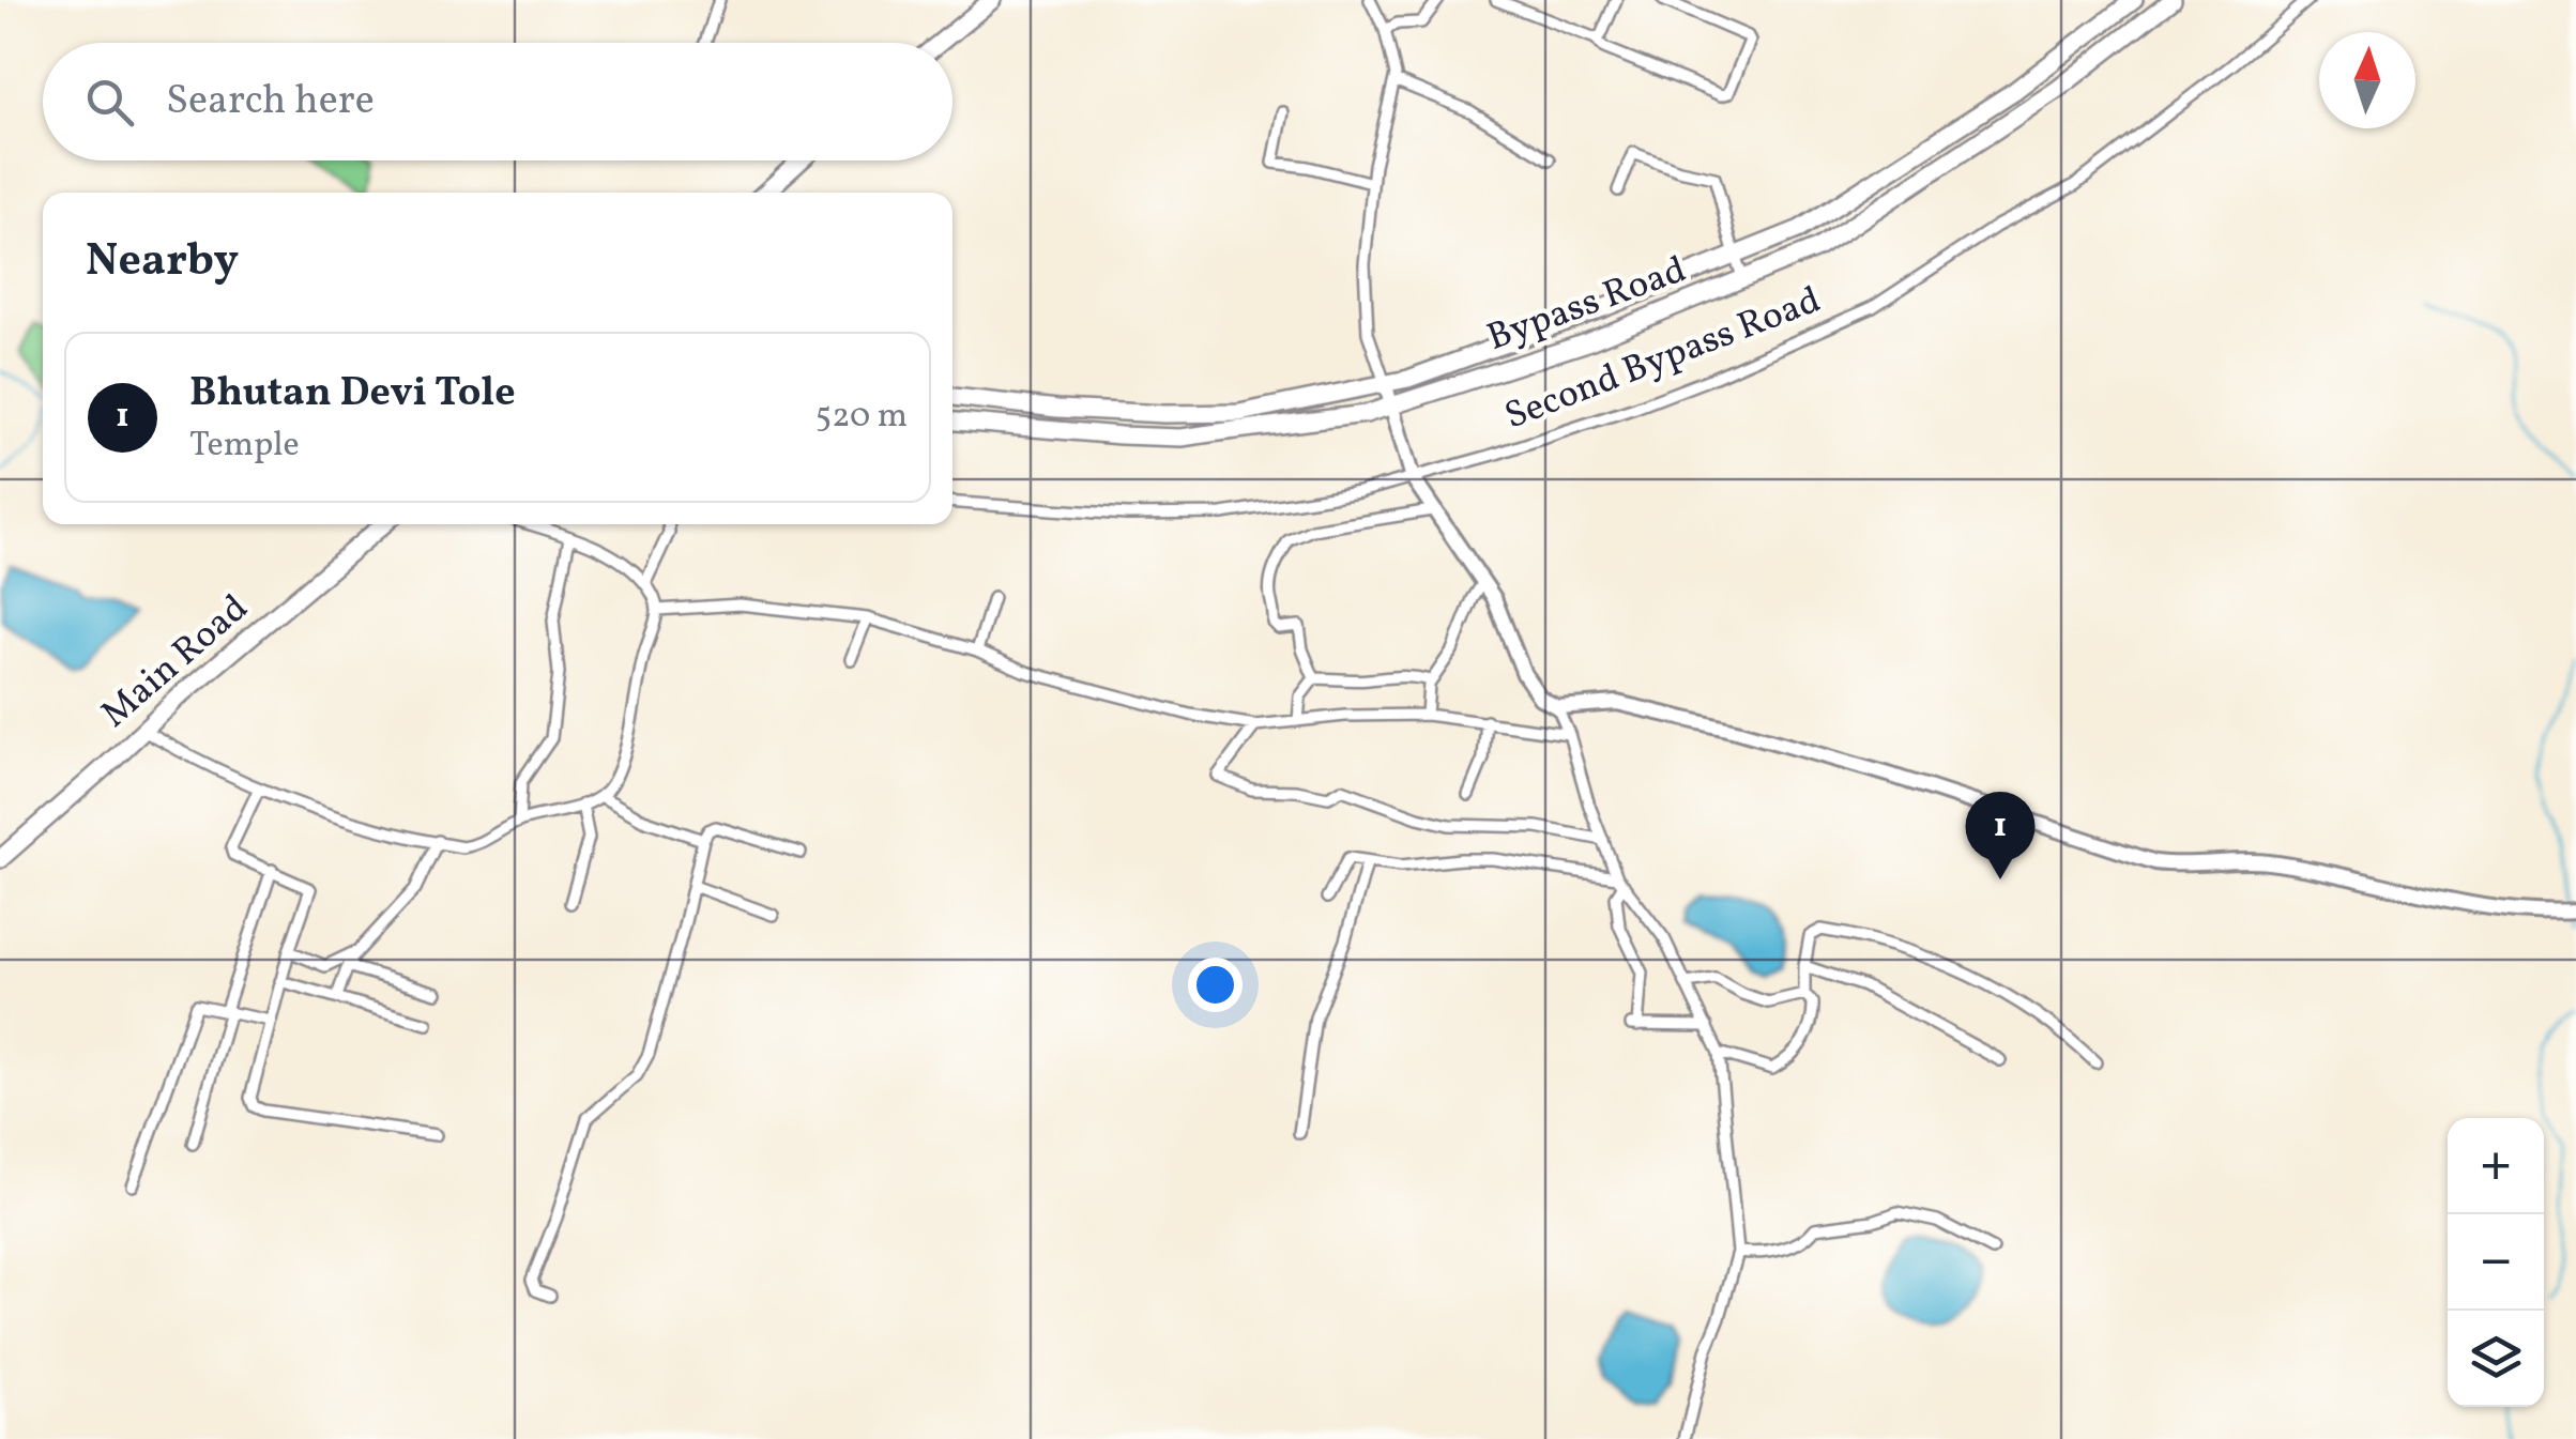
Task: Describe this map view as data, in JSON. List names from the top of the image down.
{
  "streets": {
    "main road": ["Bypass Road", "Main Road"],
    "street": ["Second Bypass Road"]
  },
  "north": "top",
  "page": {
    "search": "Search here",
    "heading": "Nearby",
    "list": [
      {
        "mark": "1",
        "name": "Bhutan Devi Tole",
        "note": "Temple",
        "value": "520 m"
      }
    ],
    "pins": "1",
    "map_buttons": ["+", "−"]
  }
}
